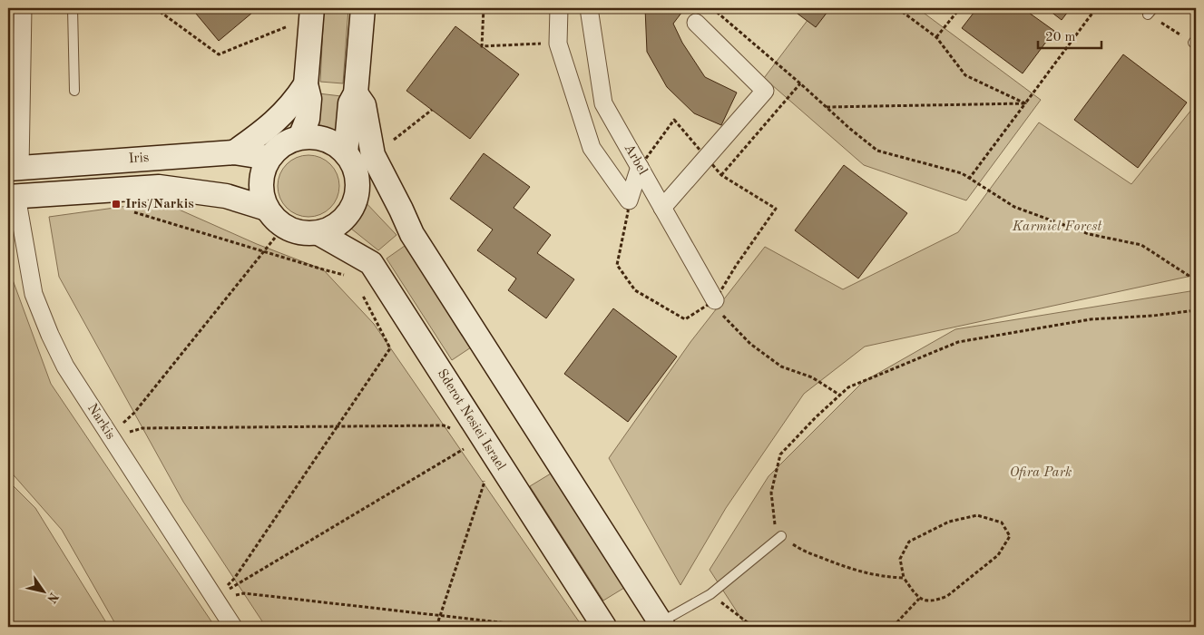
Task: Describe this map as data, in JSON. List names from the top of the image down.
{
  "streets": {
    "main road": ["Iris", "Sderot Nesiei Israel"],
    "street": ["Arbel", "Narkis"]
  },
  "crossings": [
    ["Iris", "Sderot Nesiei Israel"]
  ],
  "parks": ["Karmiel Forest", "Ofira Park"],
  "places": {
    "transit": ["Iris/Narkis"]
  },
  "scale_bar": "20 m",
  "north": "bottom right"
}
